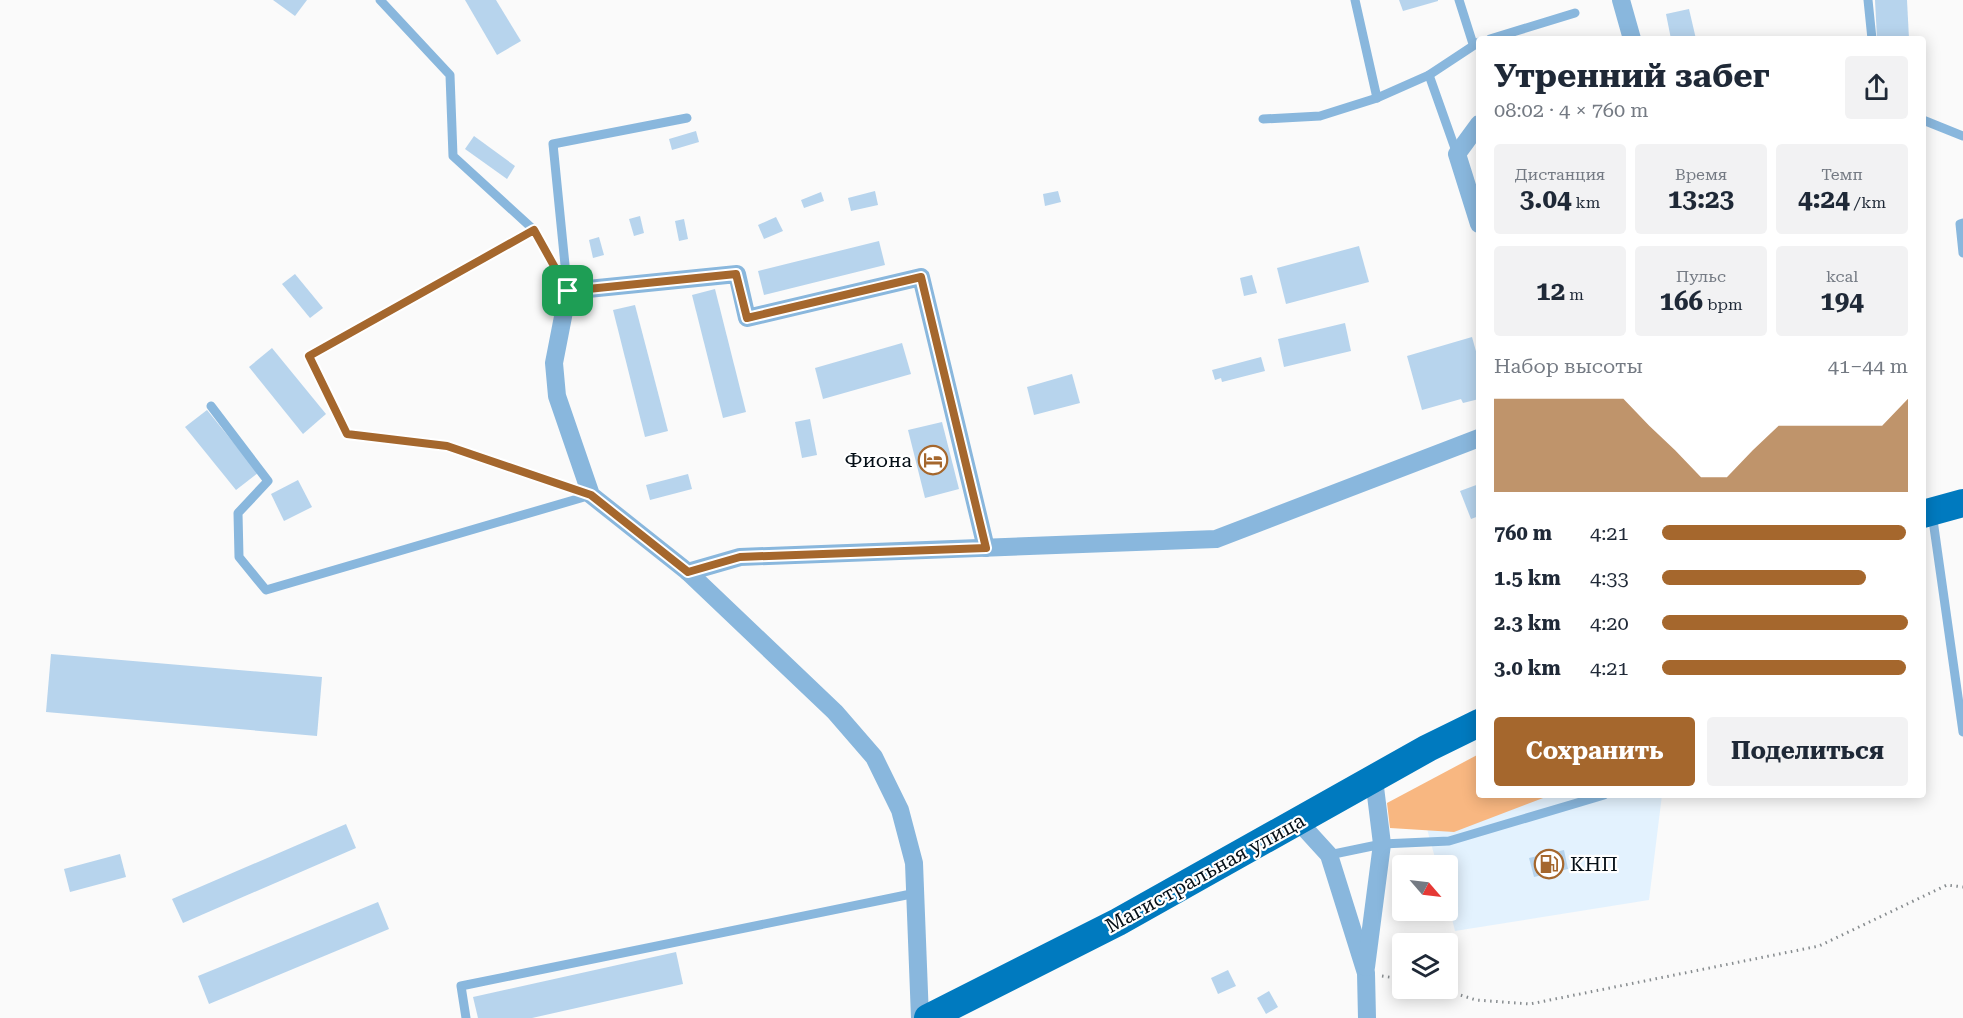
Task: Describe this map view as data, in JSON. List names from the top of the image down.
{
  "streets": {
    "main road": ["Магистральная улица"]
  },
  "places": {
    "hotel": ["Фиона"],
    "fuel station": ["КНП"]
  },
  "north": "bottom right",
  "page": {
    "heading": ["Утренний забег", "08:02 · 4 × 760 m"],
    "stats": [
      ["Дистанция", "3.04 km"],
      ["Время", "13:23"],
      ["Темп", "4:24 /km"],
      ["12 m"],
      ["Пульс", "166 bpm"],
      ["kcal", "194"]
    ],
    "chart": ["Набор высоты", "41–44 m"],
    "list": [
      {
        "name": "760 m",
        "note": "4:21"
      },
      {
        "name": "1.5 km",
        "note": "4:33"
      },
      {
        "name": "2.3 km",
        "note": "4:20"
      },
      {
        "name": "3.0 km",
        "note": "4:21"
      }
    ],
    "buttons": ["Сохранить", "Поделиться"]
  }
}
